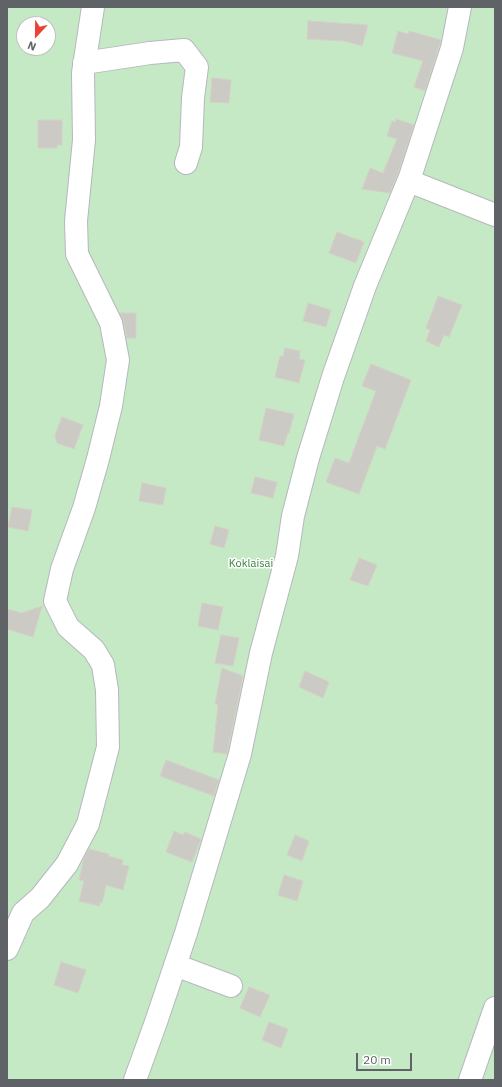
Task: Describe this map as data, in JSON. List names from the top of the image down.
{
  "parks": ["Koklaisai"],
  "scale_bar": "20 m",
  "north": "bottom"
}
